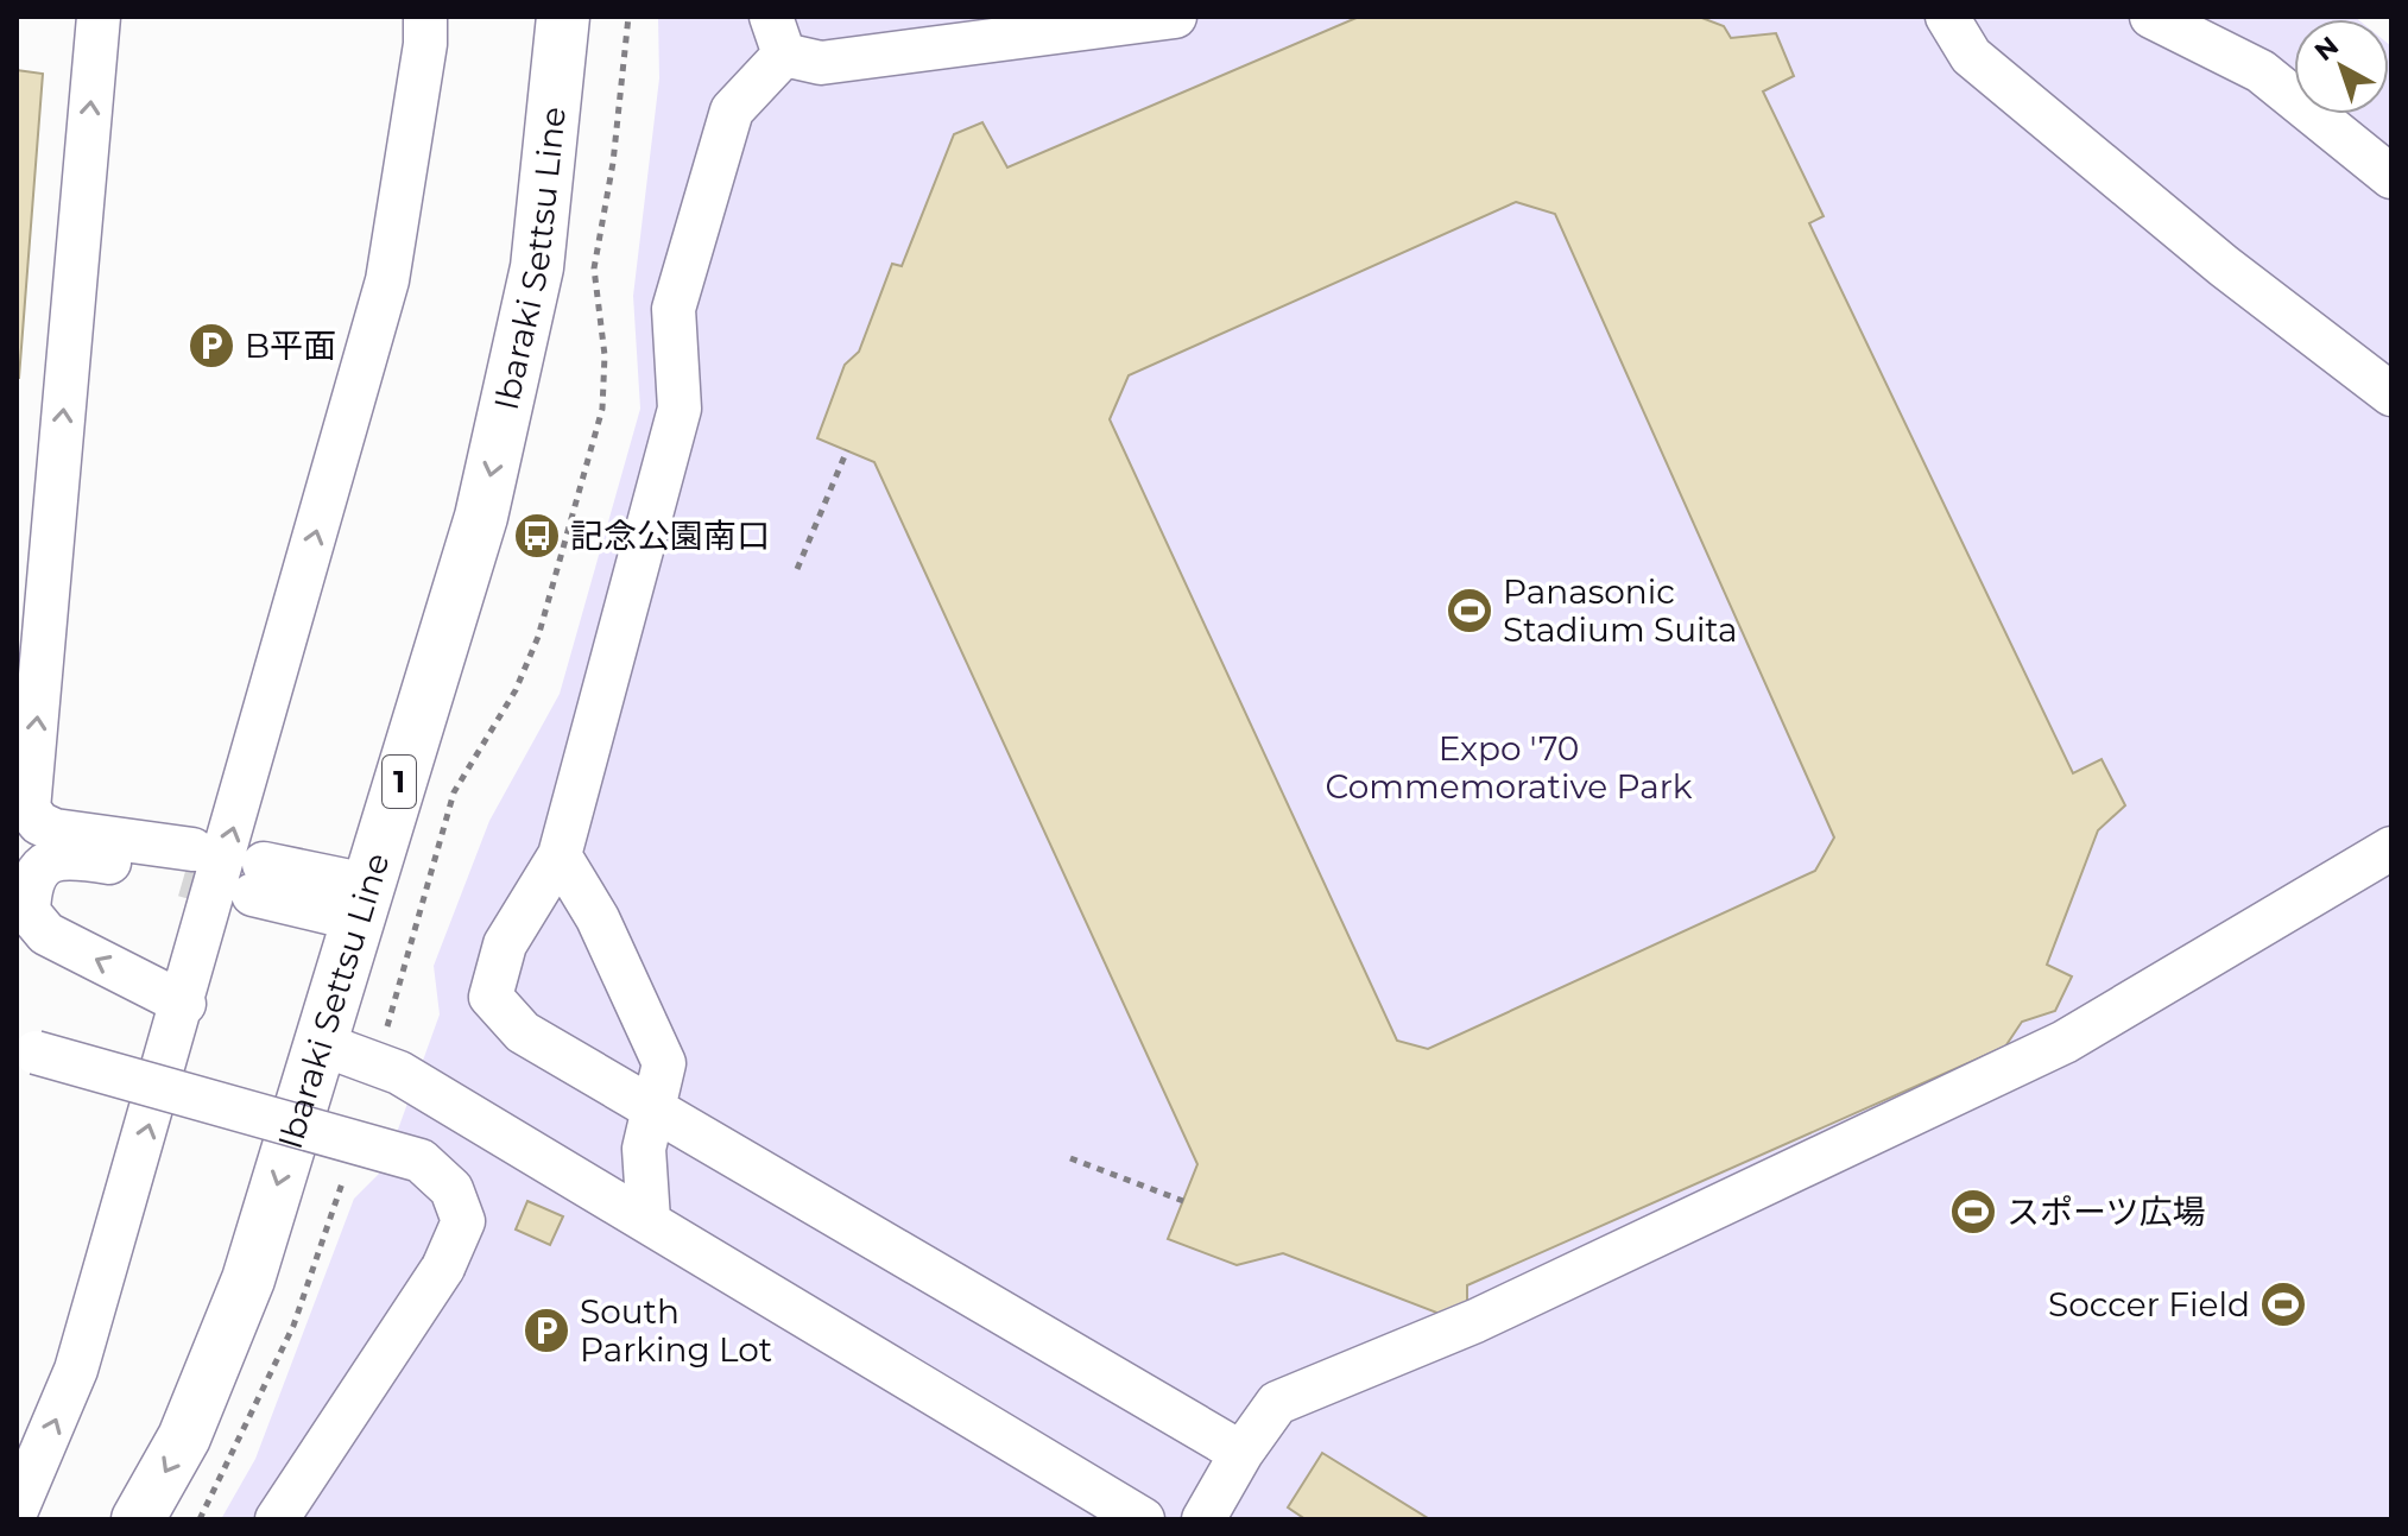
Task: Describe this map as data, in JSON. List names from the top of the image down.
{
  "streets": {
    "main road": ["Ibaraki Settsu Line", "1"]
  },
  "one_way": ["Ibaraki Settsu Line"],
  "parks": ["Expo '70 Commemorative Park"],
  "places": {
    "parking": ["B平面", "South Parking Lot"],
    "bus stop": ["記念公園南口"],
    "sports": ["Panasonic Stadium Suita", "スポーツ広場", "Soccer Field"]
  },
  "north": "top left"
}
